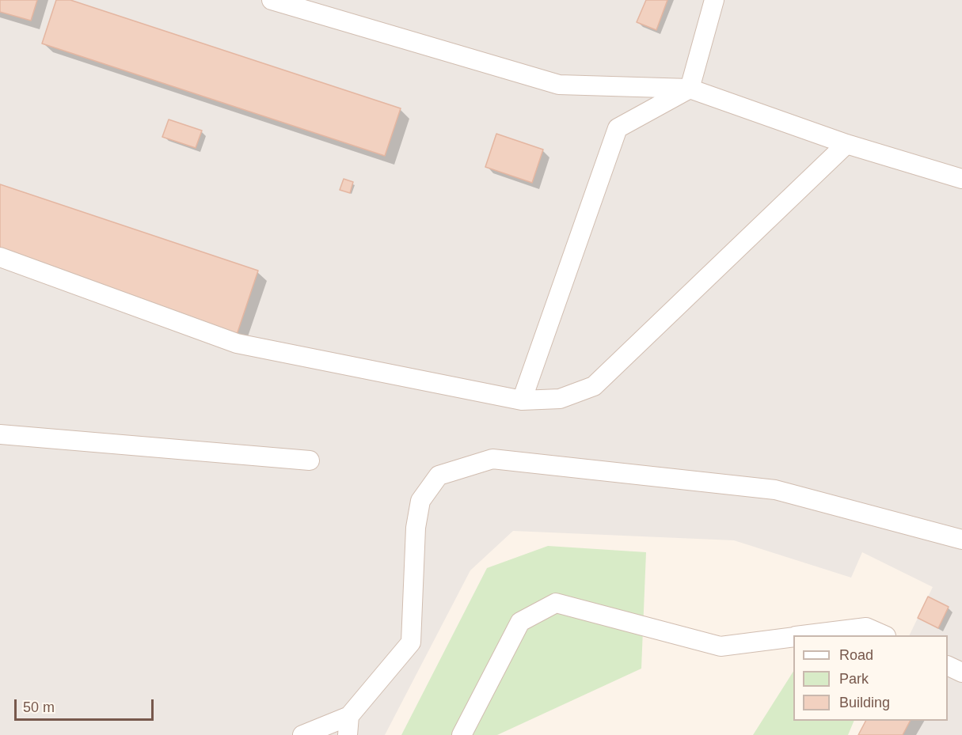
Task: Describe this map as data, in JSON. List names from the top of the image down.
{
  "legend": ["Road", "Park", "Building"],
  "scale_bar": "50 m"
}
